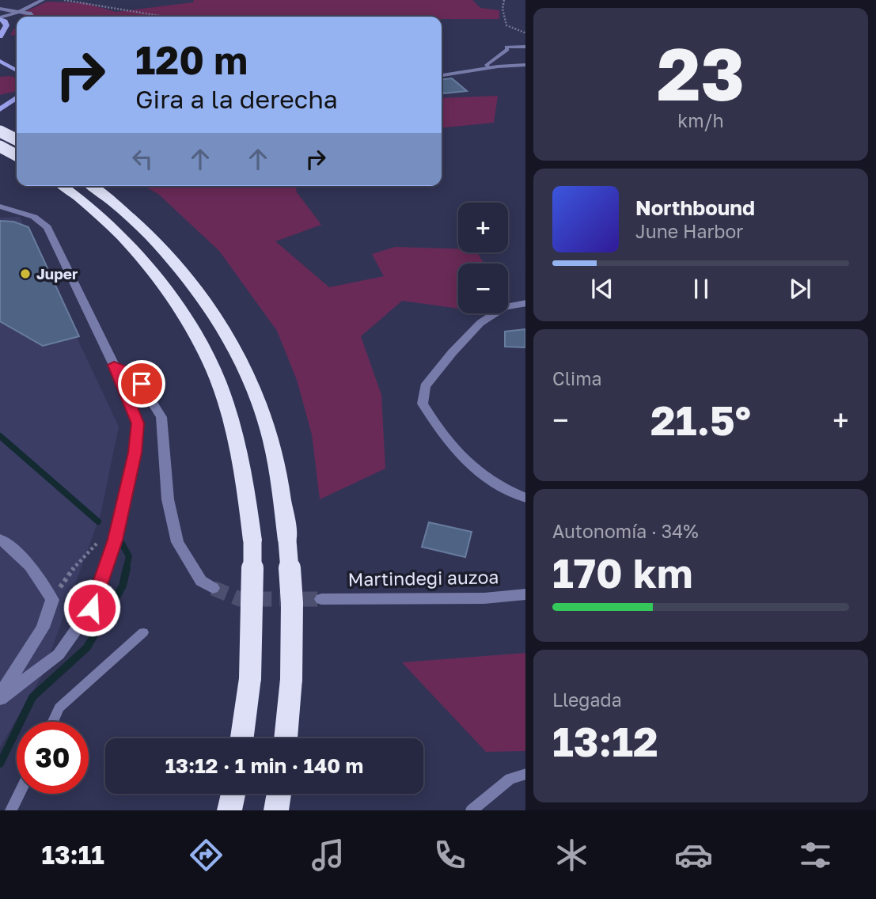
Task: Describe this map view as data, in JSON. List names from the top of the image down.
{
  "streets": {
    "street": ["Martindegi auzoa"]
  },
  "places": ["Juper"],
  "page": {
    "tile": [
      ["23", "km/h"],
      "Clima",
      ["Autonomía · 34%", "170 km"],
      ["Llegada", "13:12"]
    ],
    "turn": ["120 m", "Gira a la derecha"],
    "song": ["Northbound", "June Harbor"],
    "map_buttons": ["+", "−"],
    "heat": ["−", "21.5°", "+"],
    "limit": "30",
    "trip": "13:12 · 1 min · 140 m",
    "tabs": "13:11"
  }
}
